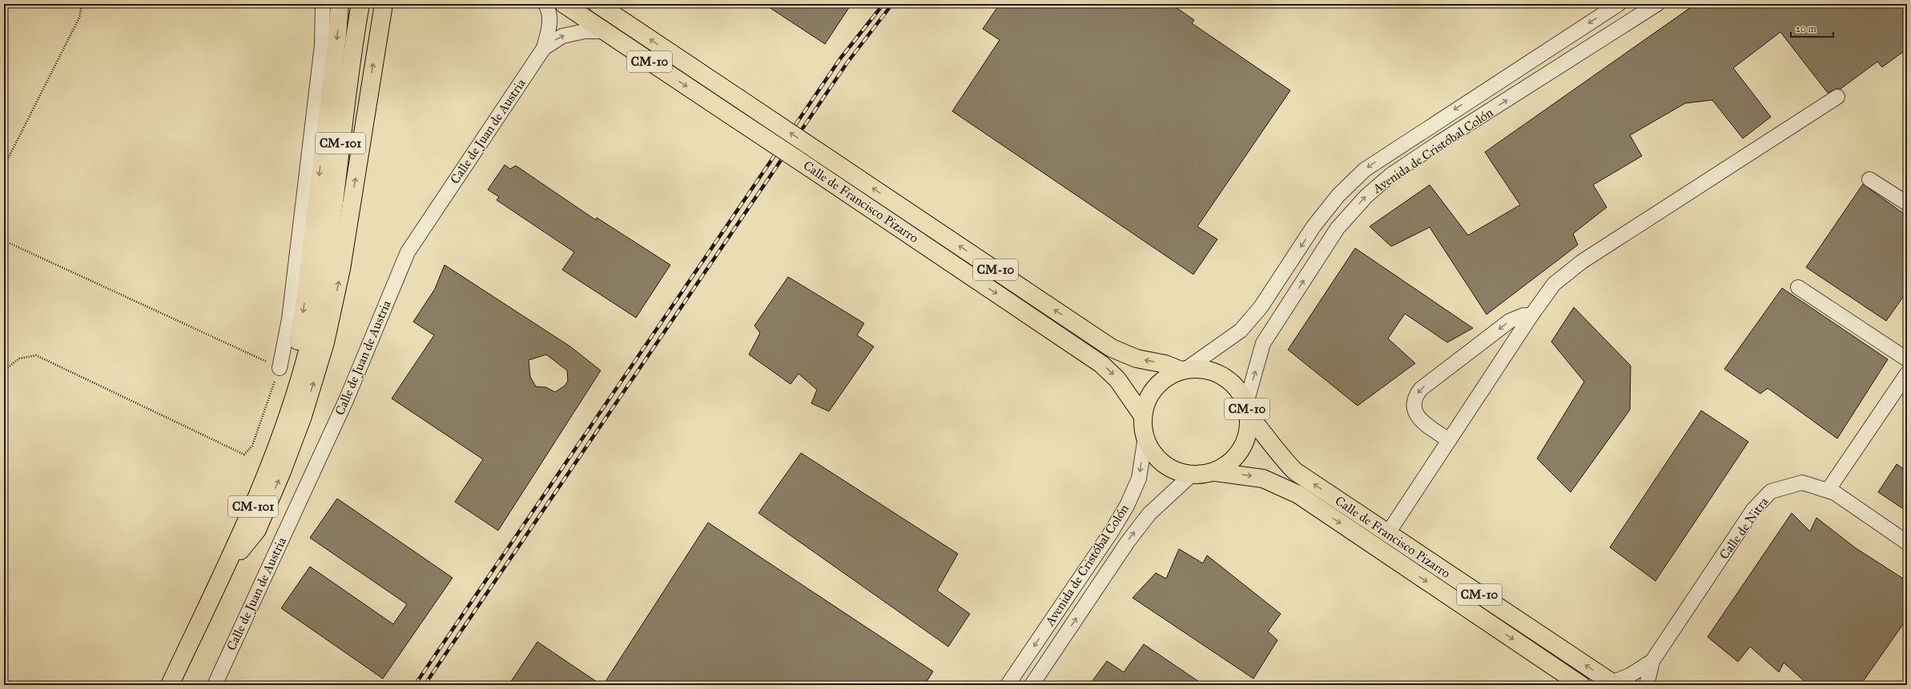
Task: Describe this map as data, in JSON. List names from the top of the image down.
{
  "streets": {
    "main road": ["CM-10", "CM-101", "Calle de Francisco Pizarro"],
    "street": ["Calle de Juan de Austria", "Avenida de Cristóbal Colón", "Calle de Nitra"]
  },
  "crossings": [
    ["CM-10", "Avenida de Cristóbal Colón"],
    ["CM-10", "Calle de Francisco Pizarro"],
    ["Avenida de Cristóbal Colón", "Calle de Francisco Pizarro"],
    ["Calle de Francisco Pizarro", "Calle de Nitra"]
  ],
  "scale_bar": "20 m"
}
